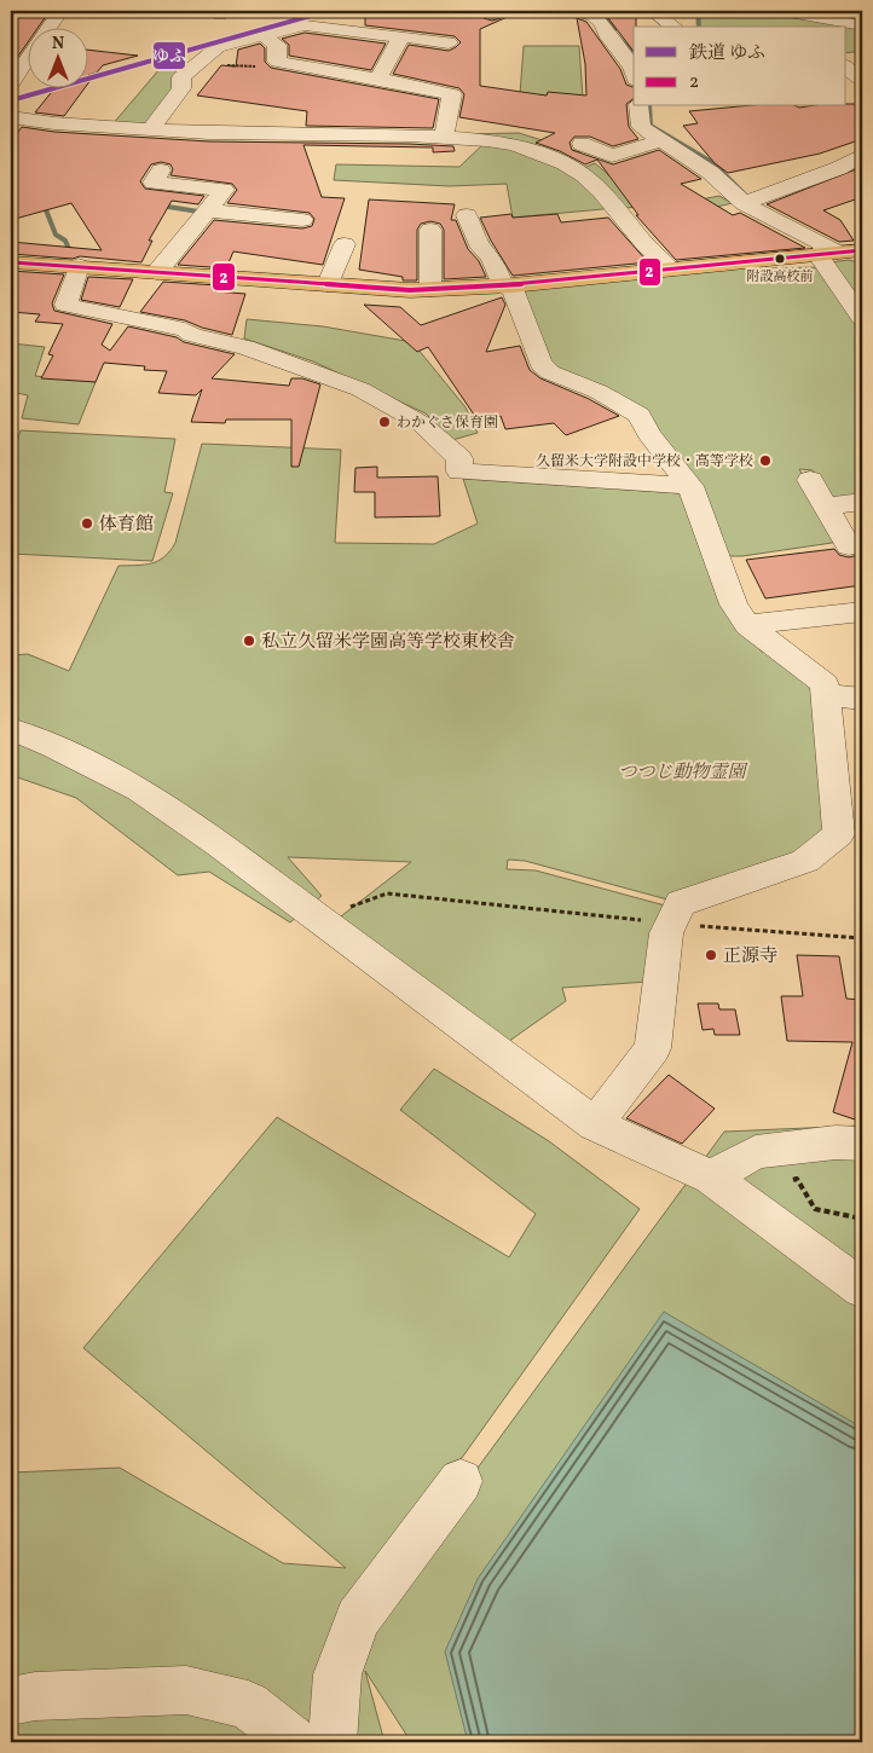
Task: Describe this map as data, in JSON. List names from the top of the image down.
{
  "parks": ["つつじ動物霊園"],
  "places": [
    "附設高校前",
    "わかぐさ保育園",
    "久留米大学附設中学校・高等学校",
    "体育館",
    "私立久留米学園高等学校東校舎",
    "正源寺"
  ],
  "lines": ["rail line ゆふ", "transit line 2"],
  "legend": ["鉄道 ゆふ", "2"],
  "north": "top"
}
